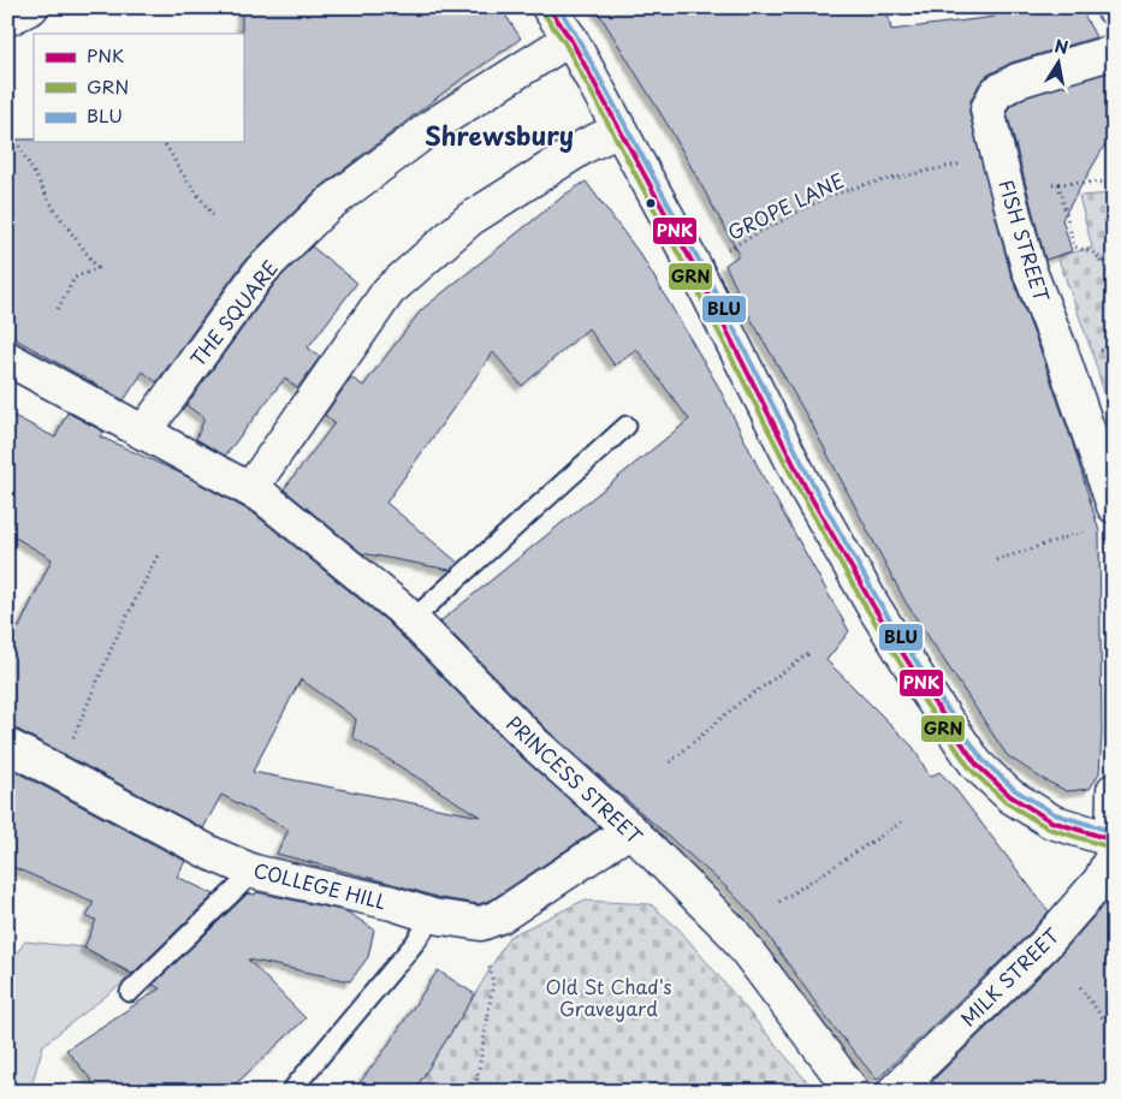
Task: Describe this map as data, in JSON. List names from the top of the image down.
{
  "streets": {
    "street": [
      "FISH STREET",
      "THE SQUARE",
      "PRINCESS STREET",
      "COLLEGE HILL",
      "MILK STREET"
    ],
    "path": ["GROPE LANE"]
  },
  "crossings": [
    ["GROPE LANE", "FISH STREET"]
  ],
  "districts": ["Shrewsbury"],
  "parks": ["Old St Chad's Graveyard"],
  "lines": ["transit line PNK", "transit line BLU", "transit line GRN"],
  "legend": ["PNK", "GRN", "BLU"],
  "north": "top"
}
